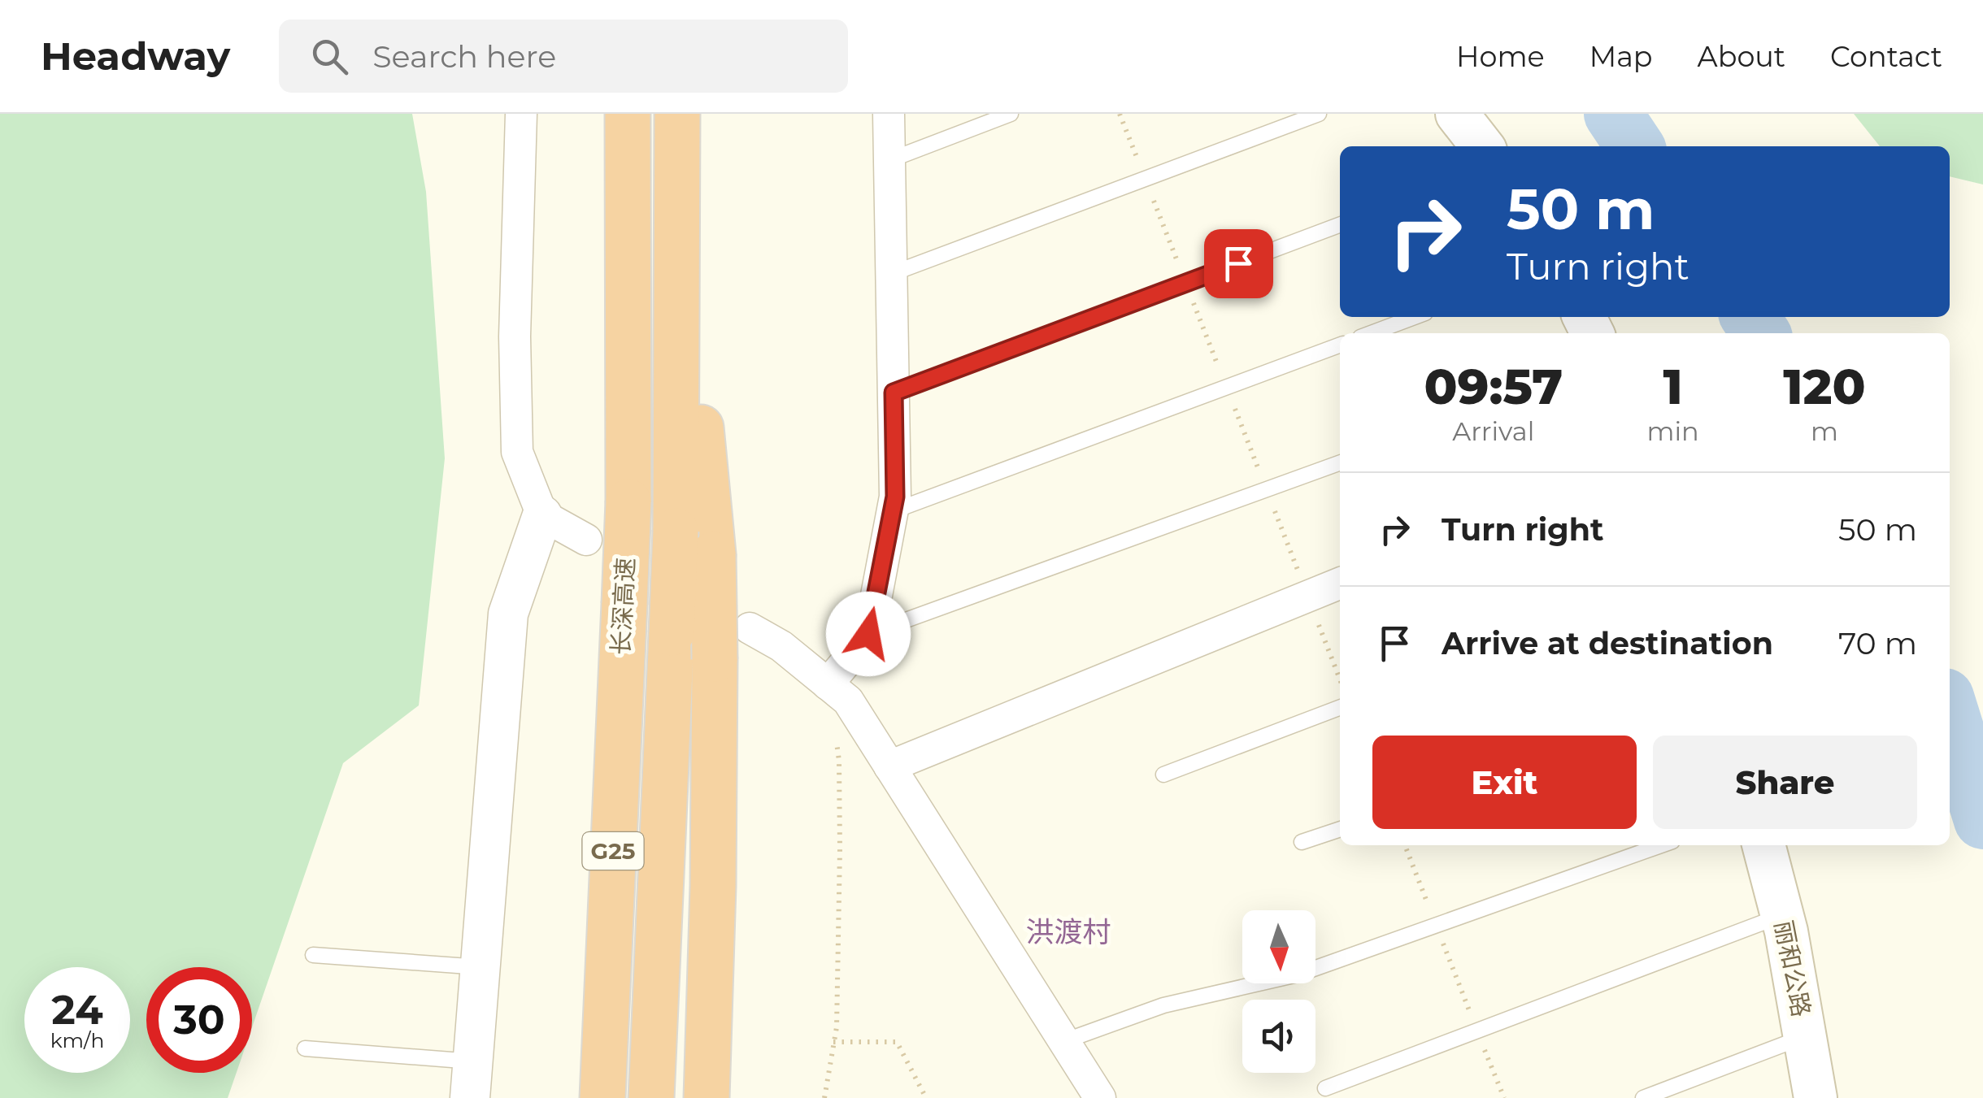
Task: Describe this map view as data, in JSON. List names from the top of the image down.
{
  "streets": {
    "highway": ["长深高速", "G25"],
    "main road": ["丽和公路"]
  },
  "districts": ["洪渡村"],
  "north": "bottom",
  "page": {
    "header": "Headway",
    "search": "Search here",
    "nav": [
      "Home",
      "Map",
      "About",
      "Contact"
    ],
    "turn": ["50 m", "Turn right"],
    "eta": [
      "09:57",
      "Arrival",
      "1",
      "min",
      "120",
      "m"
    ],
    "list": [
      {
        "name": "Turn right",
        "value": "50 m"
      },
      {
        "name": "Arrive at destination",
        "value": "70 m"
      }
    ],
    "buttons": ["Exit", "Share"],
    "speed": "24 km/h",
    "limit": "30"
  }
}
